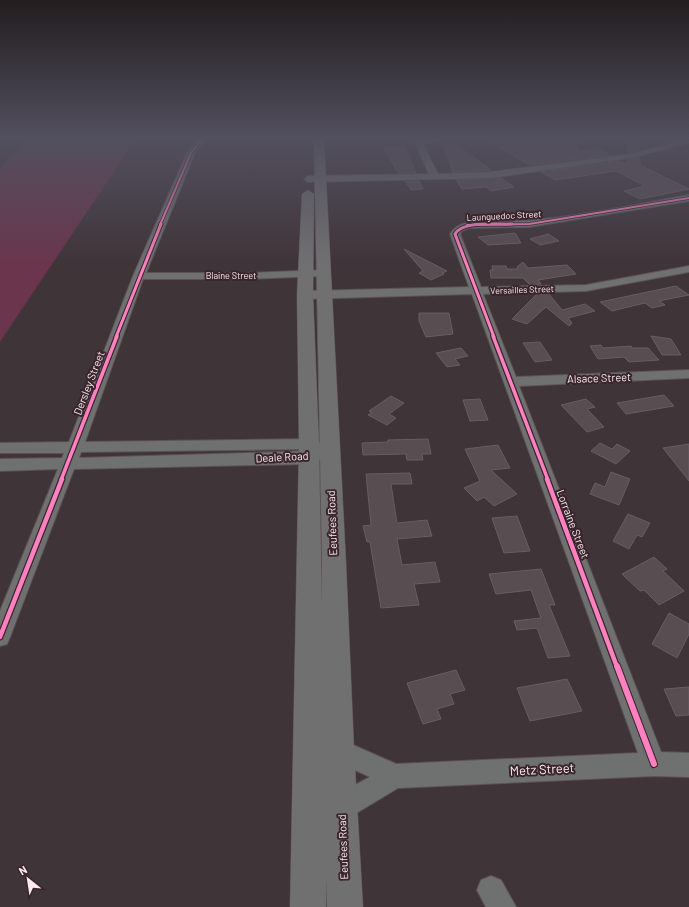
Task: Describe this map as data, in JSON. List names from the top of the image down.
{
  "streets": {
    "main road": ["Eeufees Road"],
    "street": [
      "Launguedoc Street",
      "Blaine Street",
      "Versailles Street",
      "Alsace Street",
      "Dersley Street",
      "Deale Road",
      "Lorraine Street",
      "Metz Street"
    ]
  },
  "crossings": [
    ["Launguedoc Street", "Versailles Street"],
    ["Launguedoc Street", "Lorraine Street"],
    ["Blaine Street", "Versailles Street"],
    ["Blaine Street", "Dersley Street"],
    ["Blaine Street", "Eeufees Road"],
    ["Versailles Street", "Eeufees Road"],
    ["Versailles Street", "Lorraine Street"],
    ["Alsace Street", "Lorraine Street"],
    ["Dersley Street", "Deale Road"],
    ["Deale Road", "Eeufees Road"],
    ["Eeufees Road", "Metz Street"],
    ["Lorraine Street", "Metz Street"]
  ],
  "north": "top left"
}
